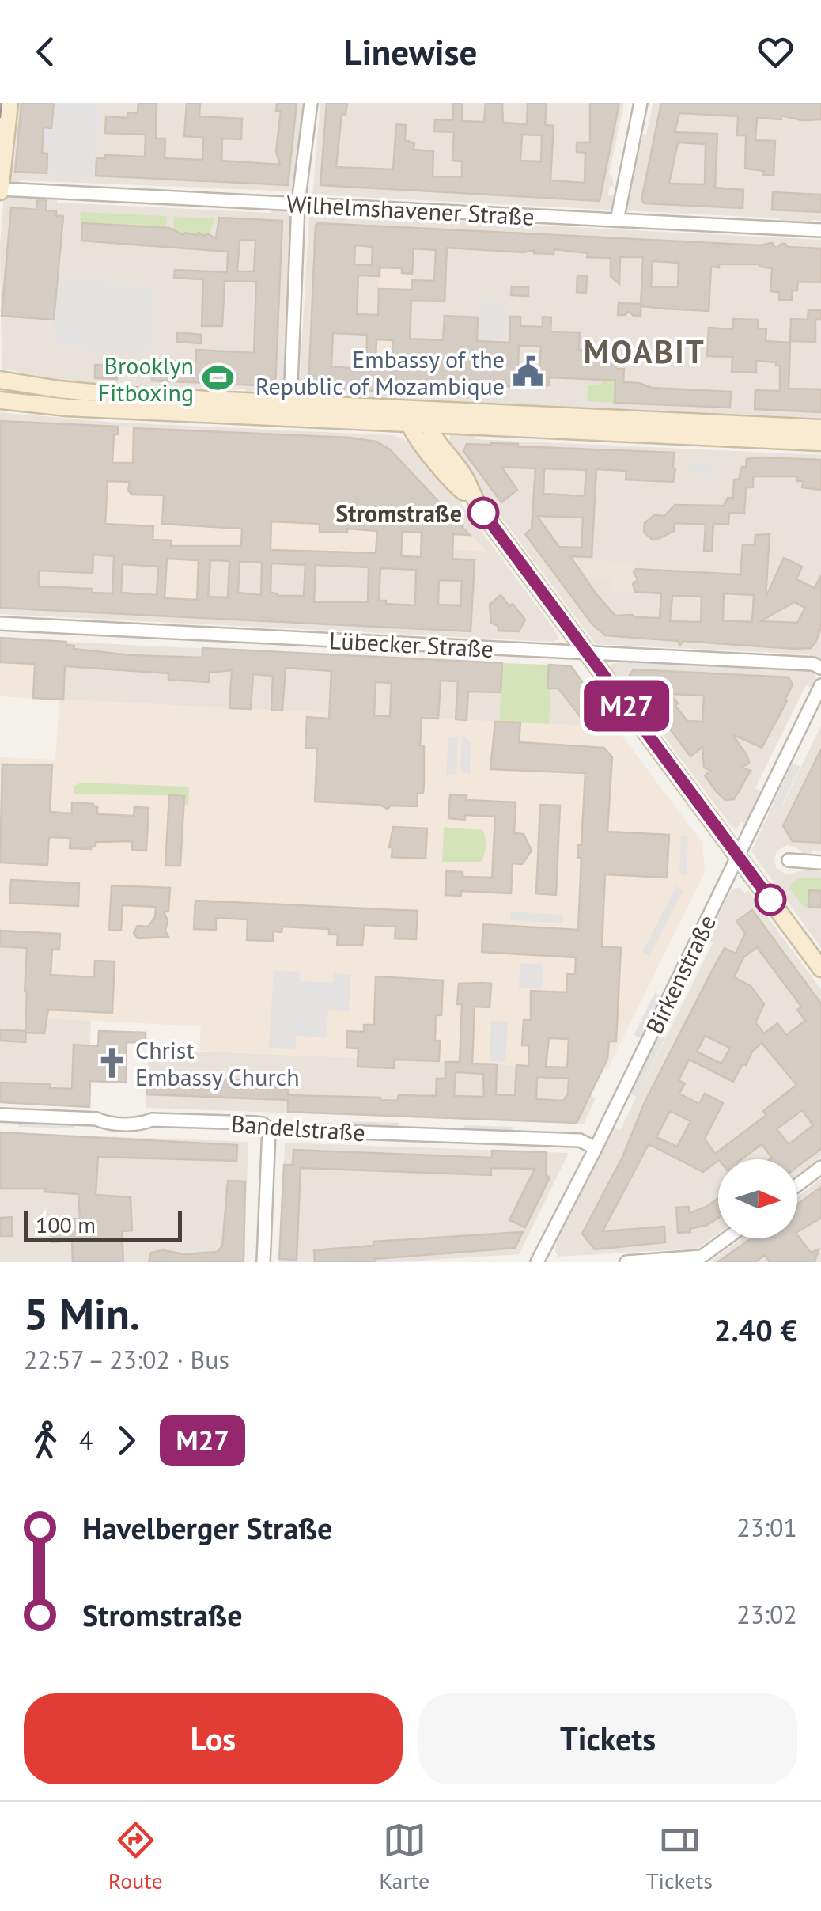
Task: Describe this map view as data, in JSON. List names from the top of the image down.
{
  "streets": {
    "street": [
      "Wilhelmshavener Straße",
      "Lübecker Straße",
      "Birkenstraße",
      "Bandelstraße"
    ]
  },
  "crossings": [
    ["Birkenstraße", "Bandelstraße"]
  ],
  "districts": ["MOABIT"],
  "places": {
    "public building": ["Embassy of the Republic of Mozambique"],
    "sports": ["Brooklyn Fitboxing"],
    "other": ["Stromstraße"],
    "church": ["Christ Embassy Church"]
  },
  "lines": ["bus line M27"],
  "scale_bar": "100 m",
  "north": "right",
  "page": {
    "header": "Linewise",
    "on_map": "M27",
    "scale": "100 m",
    "heading": ["5 Min.", "22:57 – 23:02 · Bus", "2.40 €"],
    "legs": ["4", "M27"],
    "list": [
      {
        "name": "Havelberger Straße",
        "value": "23:01"
      },
      {
        "name": "Stromstraße",
        "value": "23:02"
      }
    ],
    "buttons": ["Los", "Tickets"],
    "tabs": ["Route", "Karte", "Tickets"]
  }
}
